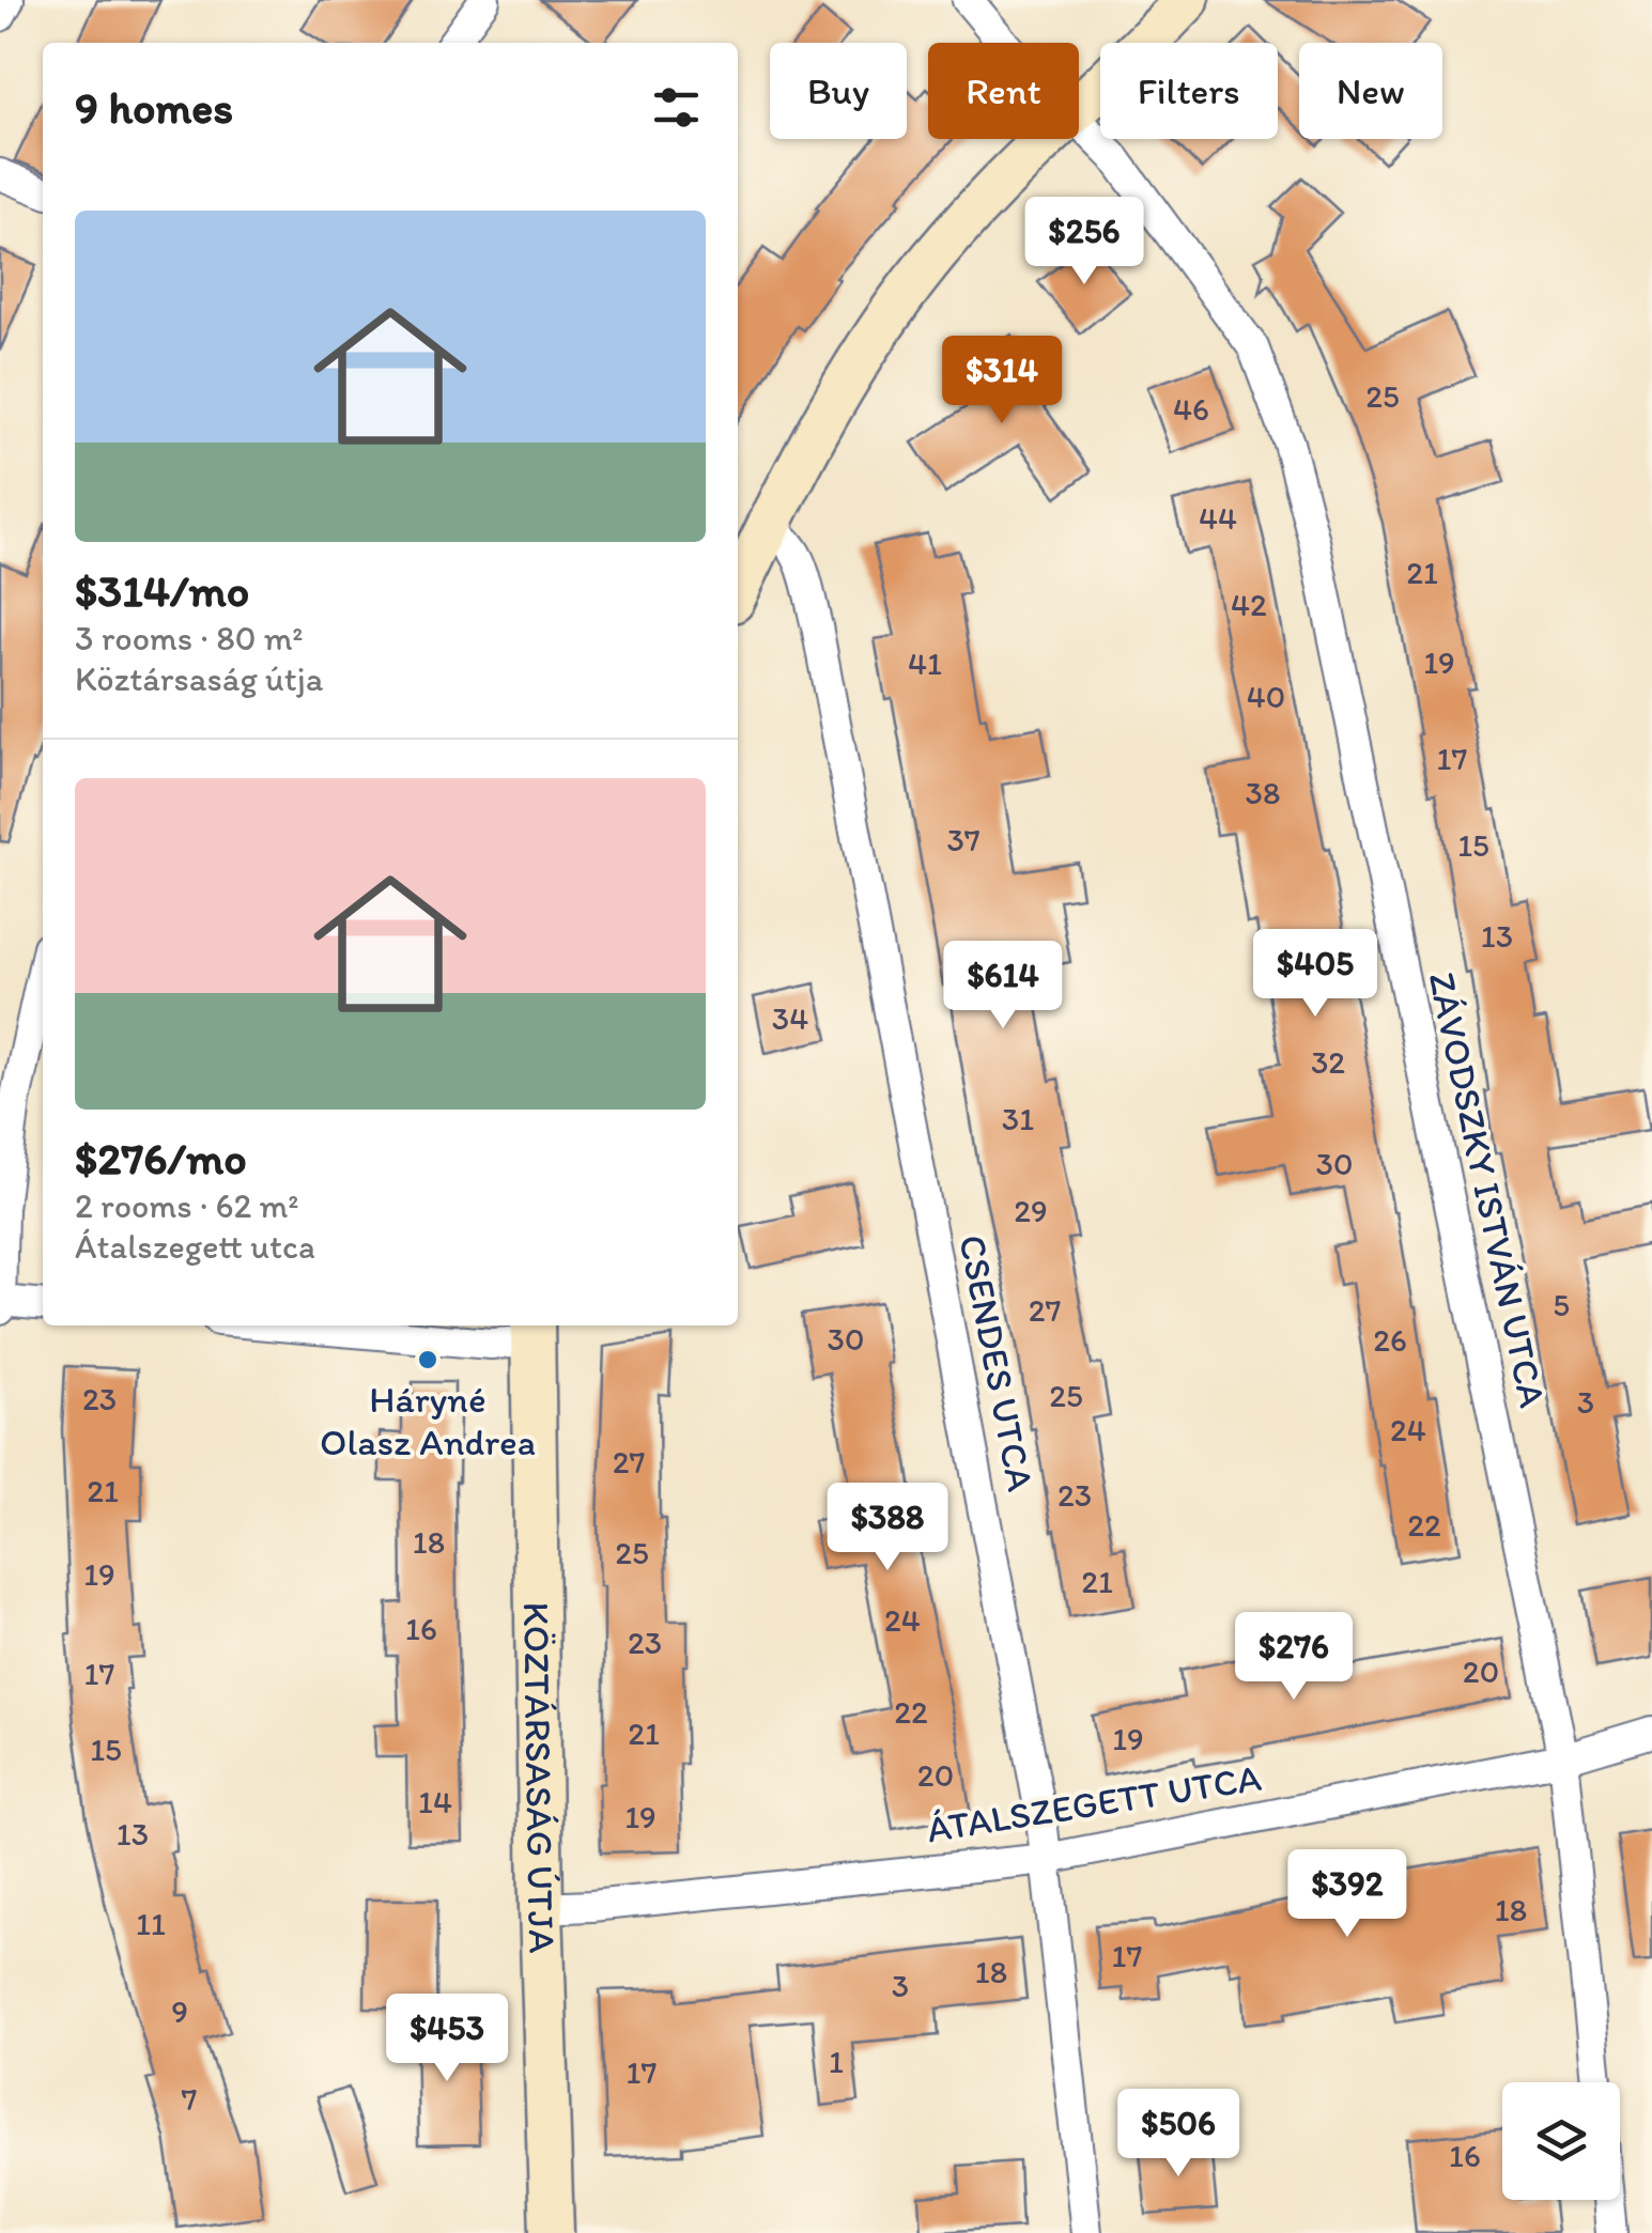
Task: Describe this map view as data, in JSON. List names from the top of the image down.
{
  "streets": {
    "street": [
      "ZÁVODSZKY ISTVÁN UTCA",
      "CSENDES UTCA",
      "KÖZTÁRSASÁG ÚTJA",
      "ÁTALSZEGETT UTCA"
    ]
  },
  "crossings": [
    ["ZÁVODSZKY ISTVÁN UTCA", "ÁTALSZEGETT UTCA"],
    ["CSENDES UTCA", "ÁTALSZEGETT UTCA"],
    ["KÖZTÁRSASÁG ÚTJA", "ÁTALSZEGETT UTCA"]
  ],
  "places": ["Háryné Olasz Andrea"],
  "house_numbers": [
    "25",
    "46",
    "44",
    "21",
    "42",
    "19",
    "41",
    "40",
    "17",
    "38",
    "37",
    "15",
    "13",
    "34",
    "32",
    "31",
    "30",
    "29",
    "5",
    "27",
    "30",
    "26",
    "25",
    "23",
    "3",
    "24",
    "27",
    "21",
    "23",
    "22",
    "18",
    "25",
    "19",
    "21",
    "24",
    "16",
    "23",
    "20",
    "17",
    "22",
    "21",
    "19",
    "15",
    "20",
    "14",
    "19",
    "13",
    "18",
    "11",
    "17",
    "18",
    "3",
    "9",
    "1",
    "17",
    "7",
    "16"
  ],
  "page": {
    "chip": [
      "Buy",
      "Rent",
      "Filters",
      "New"
    ],
    "heading": "9 homes",
    "list": [
      {
        "name": "$314/mo",
        "note": "3 rooms · 80 m² · Köztársaság útja"
      },
      {
        "name": "$276/mo",
        "note": "2 rooms · 62 m² · Átalszegett utca"
      }
    ],
    "price": [
      "$256",
      "$314",
      "$405",
      "$614",
      "$388",
      "$276",
      "$392",
      "$453",
      "$506"
    ]
  }
}
